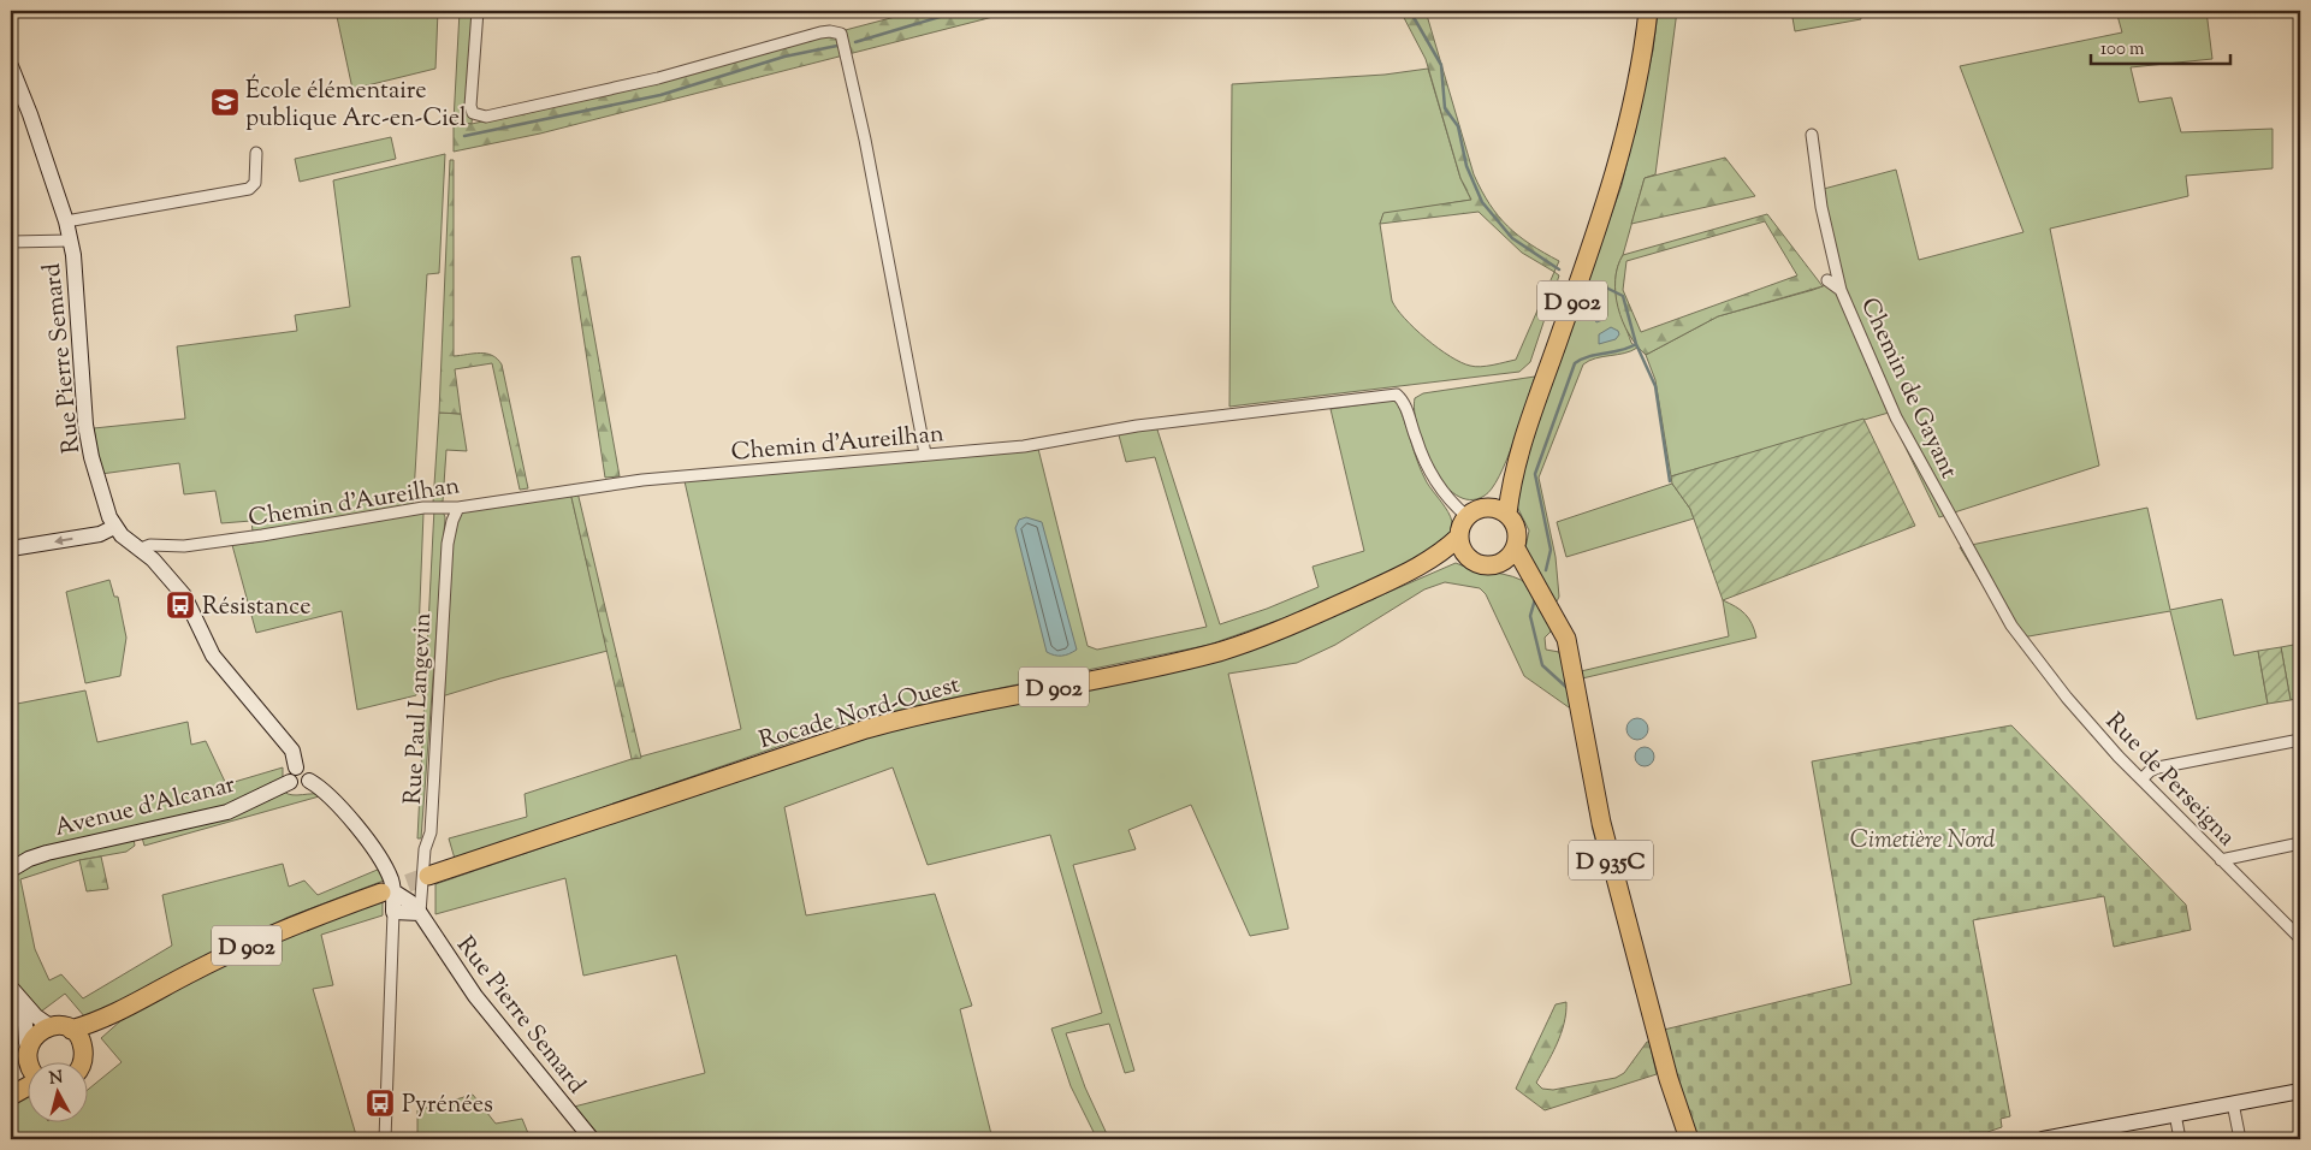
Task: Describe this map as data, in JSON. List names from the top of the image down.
{
  "streets": {
    "main road": [
      "D 902",
      "Rue Pierre Semard",
      "Rocade Nord-Ouest",
      "Avenue d'Alcanar",
      "D 935C"
    ],
    "street": [
      "Chemin de Gayant",
      "Chemin d'Aureilhan",
      "Rue Paul Langevin",
      "Rue de Perseigna"
    ]
  },
  "crossings": [
    ["D 902", "Rue Pierre Semard"],
    ["D 902", "Chemin d'Aureilhan"],
    ["D 902", "Rocade Nord-Ouest"],
    ["D 902", "D 935C"],
    ["Rue Pierre Semard", "Chemin d'Aureilhan"],
    ["Rue Pierre Semard", "Rue Paul Langevin"],
    ["Rue Pierre Semard", "Avenue d'Alcanar"],
    ["Chemin de Gayant", "Rue de Perseigna"],
    ["Chemin d'Aureilhan", "Rue Paul Langevin"],
    ["Chemin d'Aureilhan", "Rocade Nord-Ouest"],
    ["Chemin d'Aureilhan", "D 935C"],
    ["Rocade Nord-Ouest", "D 935C"]
  ],
  "parks": ["Cimetière Nord"],
  "places": {
    "school or university": ["École élémentaire publique Arc-en-Ciel"],
    "bus stop": ["Résistance", "Pyrénées"]
  },
  "scale_bar": "100 m",
  "north": "top"
}
